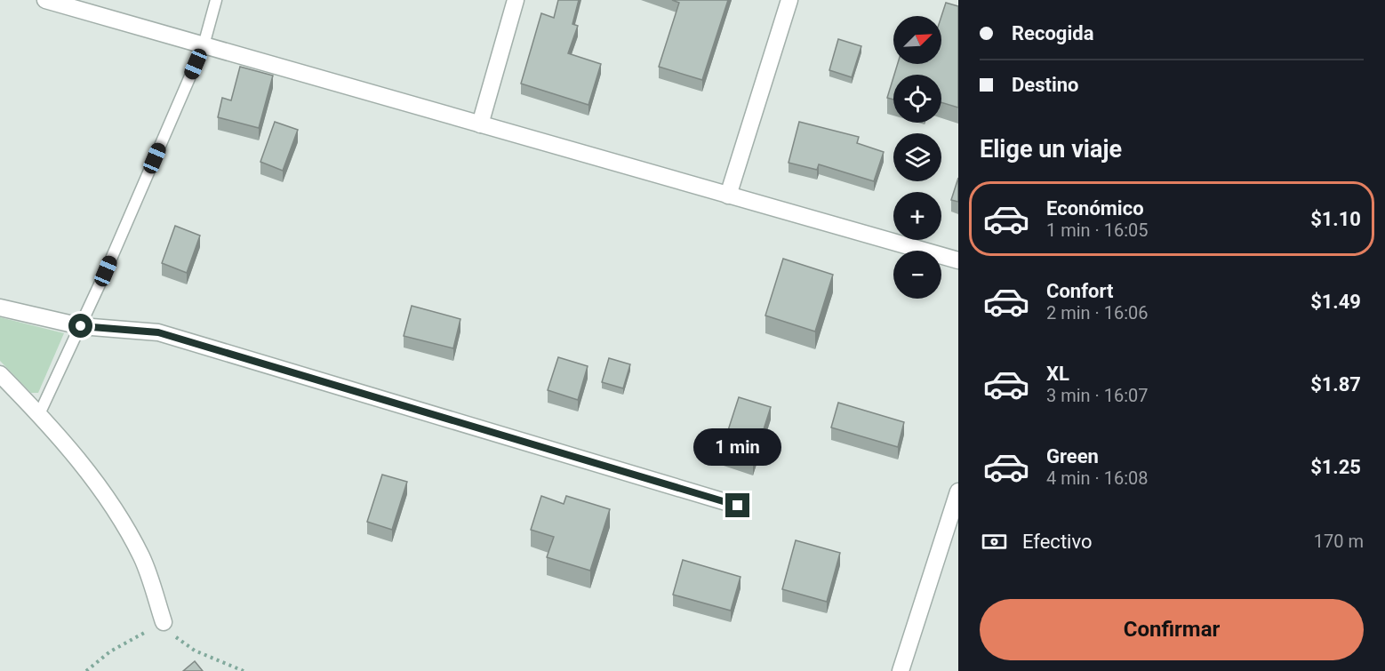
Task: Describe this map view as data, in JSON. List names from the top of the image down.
{
  "north": "top right",
  "page": {
    "banner": ["Recogida", "Destino"],
    "map_buttons": ["+", "−"],
    "heading": "Elige un viaje",
    "list": [
      {
        "name": "Económico",
        "note": "1 min · 16:05",
        "value": "$1.10"
      },
      {
        "name": "Confort",
        "note": "2 min · 16:06",
        "value": "$1.49"
      },
      {
        "name": "XL",
        "note": "3 min · 16:07",
        "value": "$1.87"
      },
      {
        "name": "Green",
        "note": "4 min · 16:08",
        "value": "$1.25"
      }
    ],
    "bubble": "1 min",
    "pay": ["Efectivo", "170 m"],
    "buttons": "Confirmar"
  }
}
